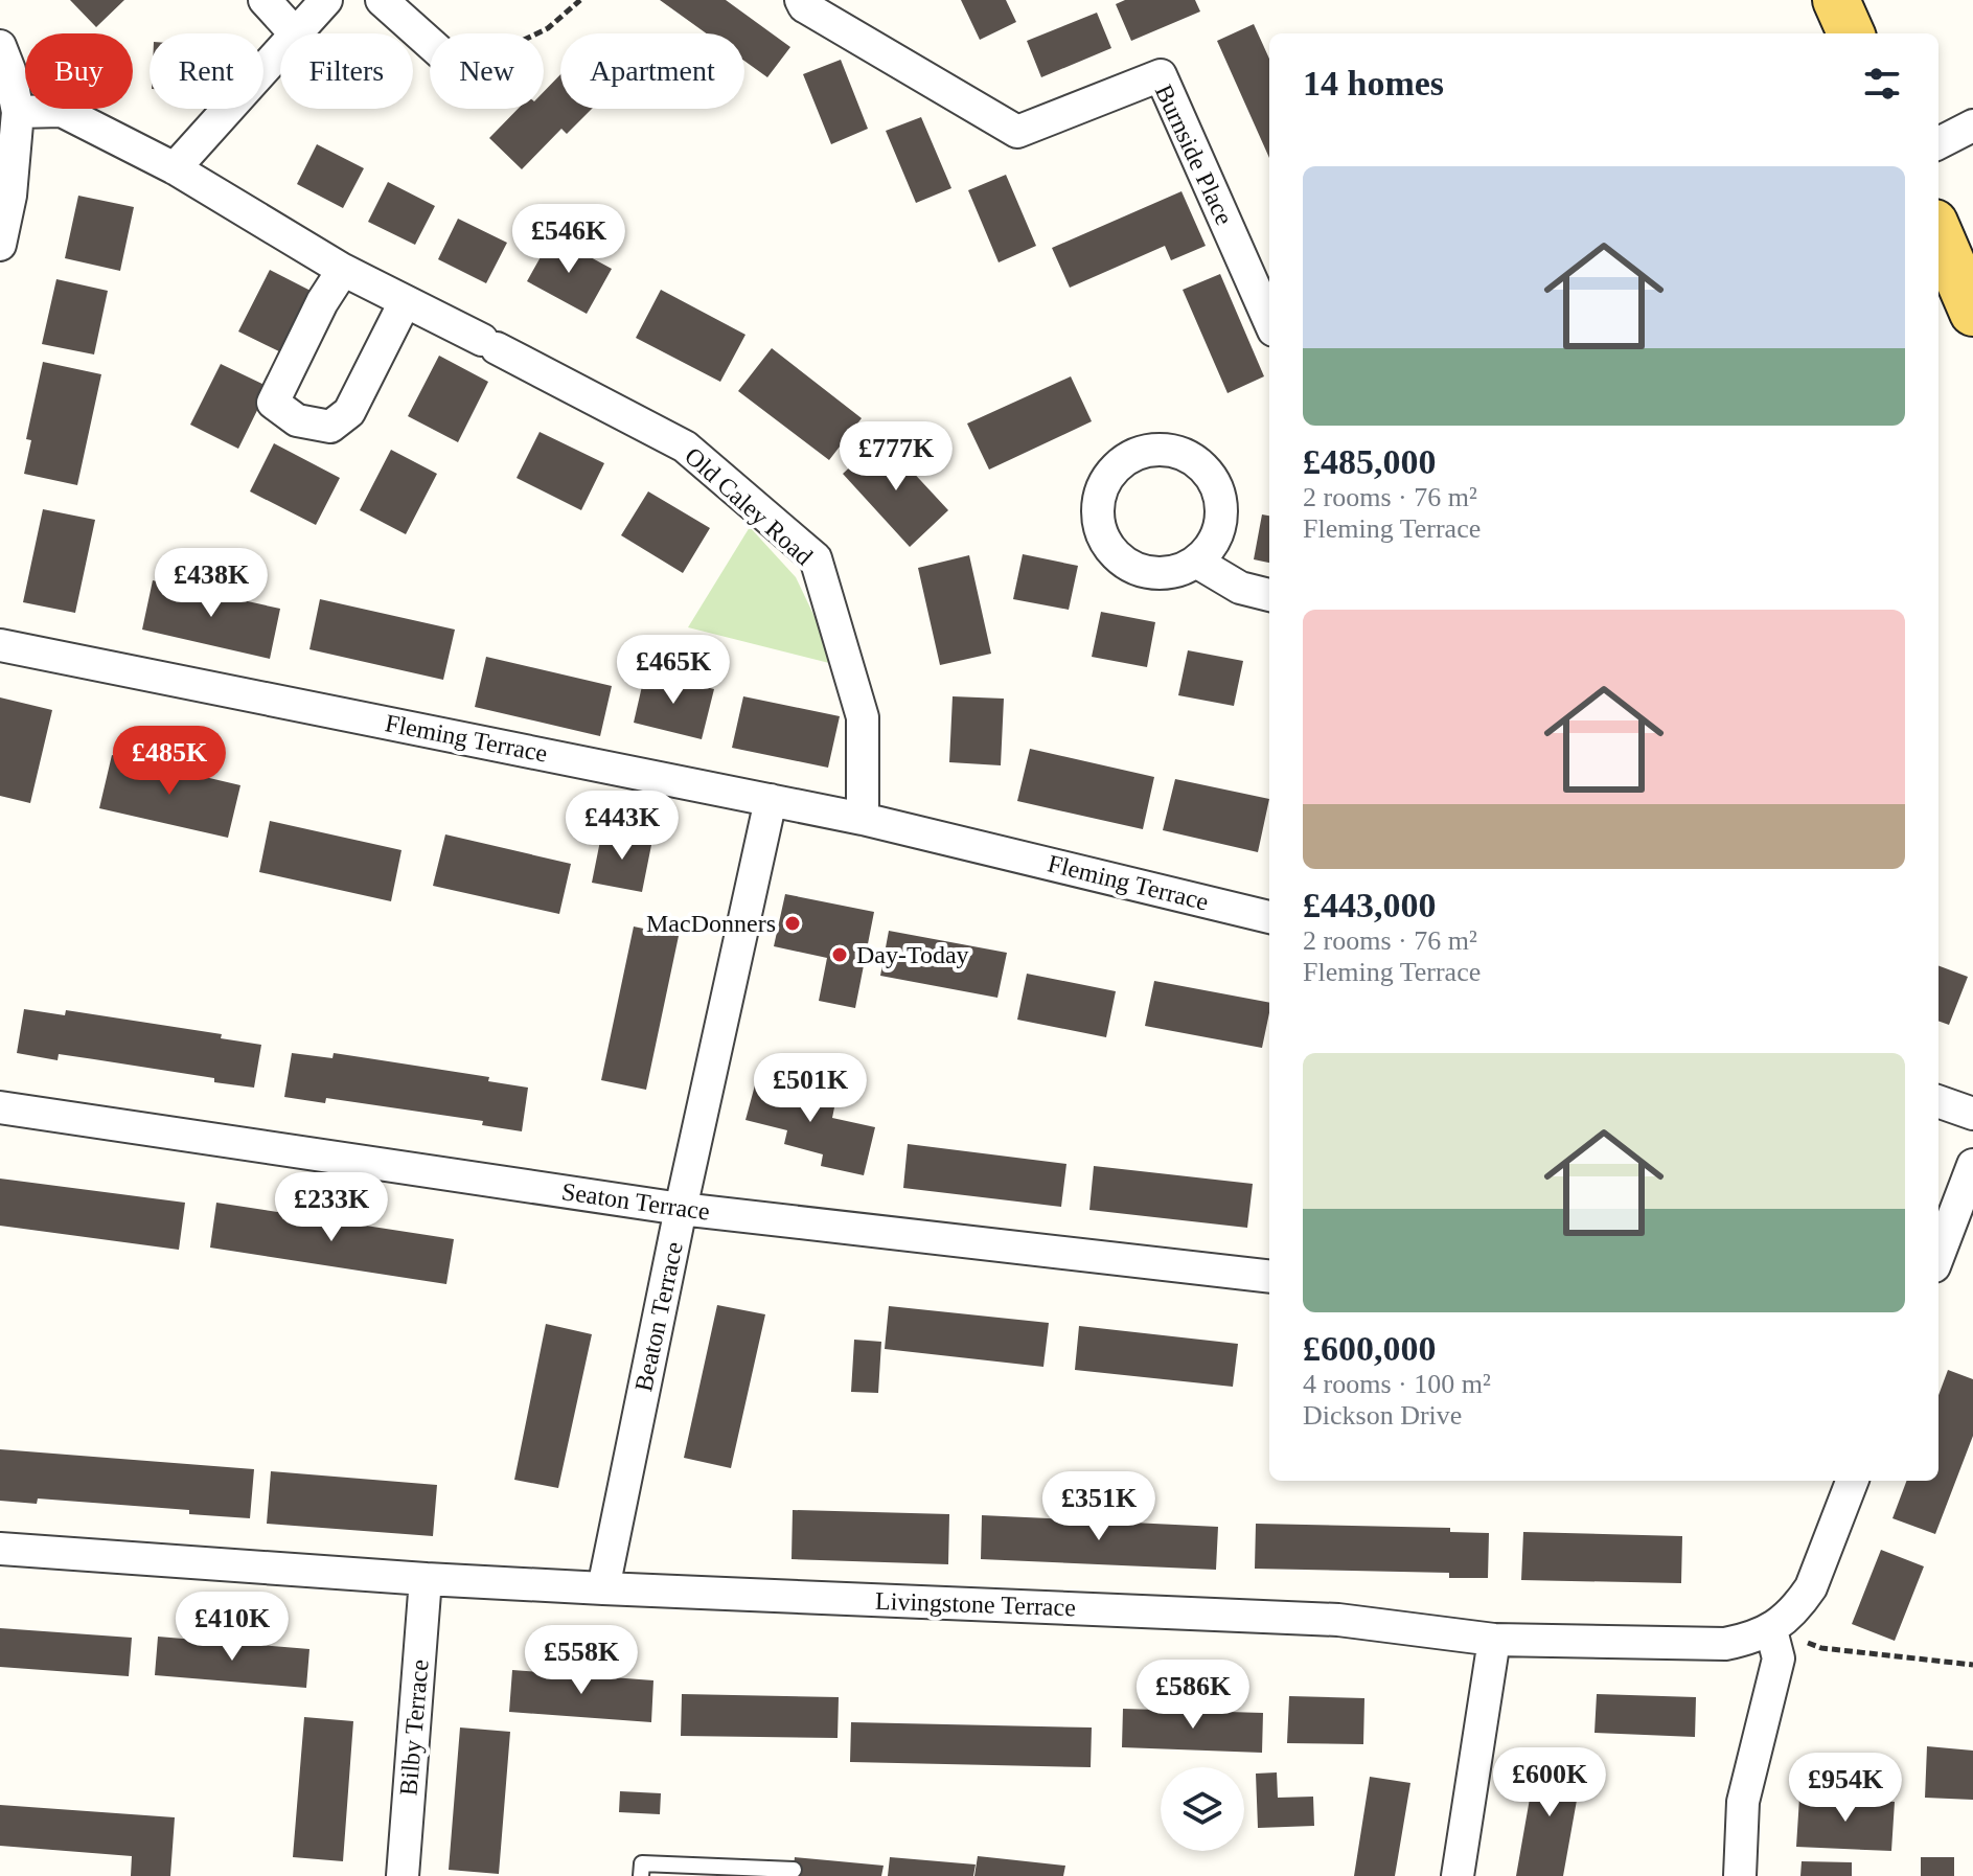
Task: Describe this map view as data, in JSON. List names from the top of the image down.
{
  "streets": {
    "street": [
      "Burnside Place",
      "Old Caley Road",
      "Fleming Terrace",
      "Seaton Terrace",
      "Beaton Terrace",
      "Livingstone Terrace",
      "Bilby Terrace"
    ]
  },
  "crossings": [
    ["Old Caley Road", "Fleming Terrace"],
    ["Fleming Terrace", "Beaton Terrace"],
    ["Seaton Terrace", "Beaton Terrace"],
    ["Beaton Terrace", "Livingstone Terrace"],
    ["Livingstone Terrace", "Bilby Terrace"]
  ],
  "places": ["MacDonners", "Day-Today"],
  "page": {
    "chip": [
      "Buy",
      "Rent",
      "Filters",
      "New",
      "Apartment"
    ],
    "heading": "14 homes",
    "list": [
      {
        "name": "£485,000",
        "note": "2 rooms · 76 m² · Fleming Terrace"
      },
      {
        "name": "£443,000",
        "note": "2 rooms · 76 m² · Fleming Terrace"
      },
      {
        "name": "£600,000",
        "note": "4 rooms · 100 m² · Dickson Drive"
      }
    ],
    "price": [
      "£546K",
      "£777K",
      "£438K",
      "£465K",
      "£485K",
      "£443K",
      "£501K",
      "£233K",
      "£351K",
      "£410K",
      "£558K",
      "£586K",
      "£600K",
      "£954K"
    ]
  }
}
